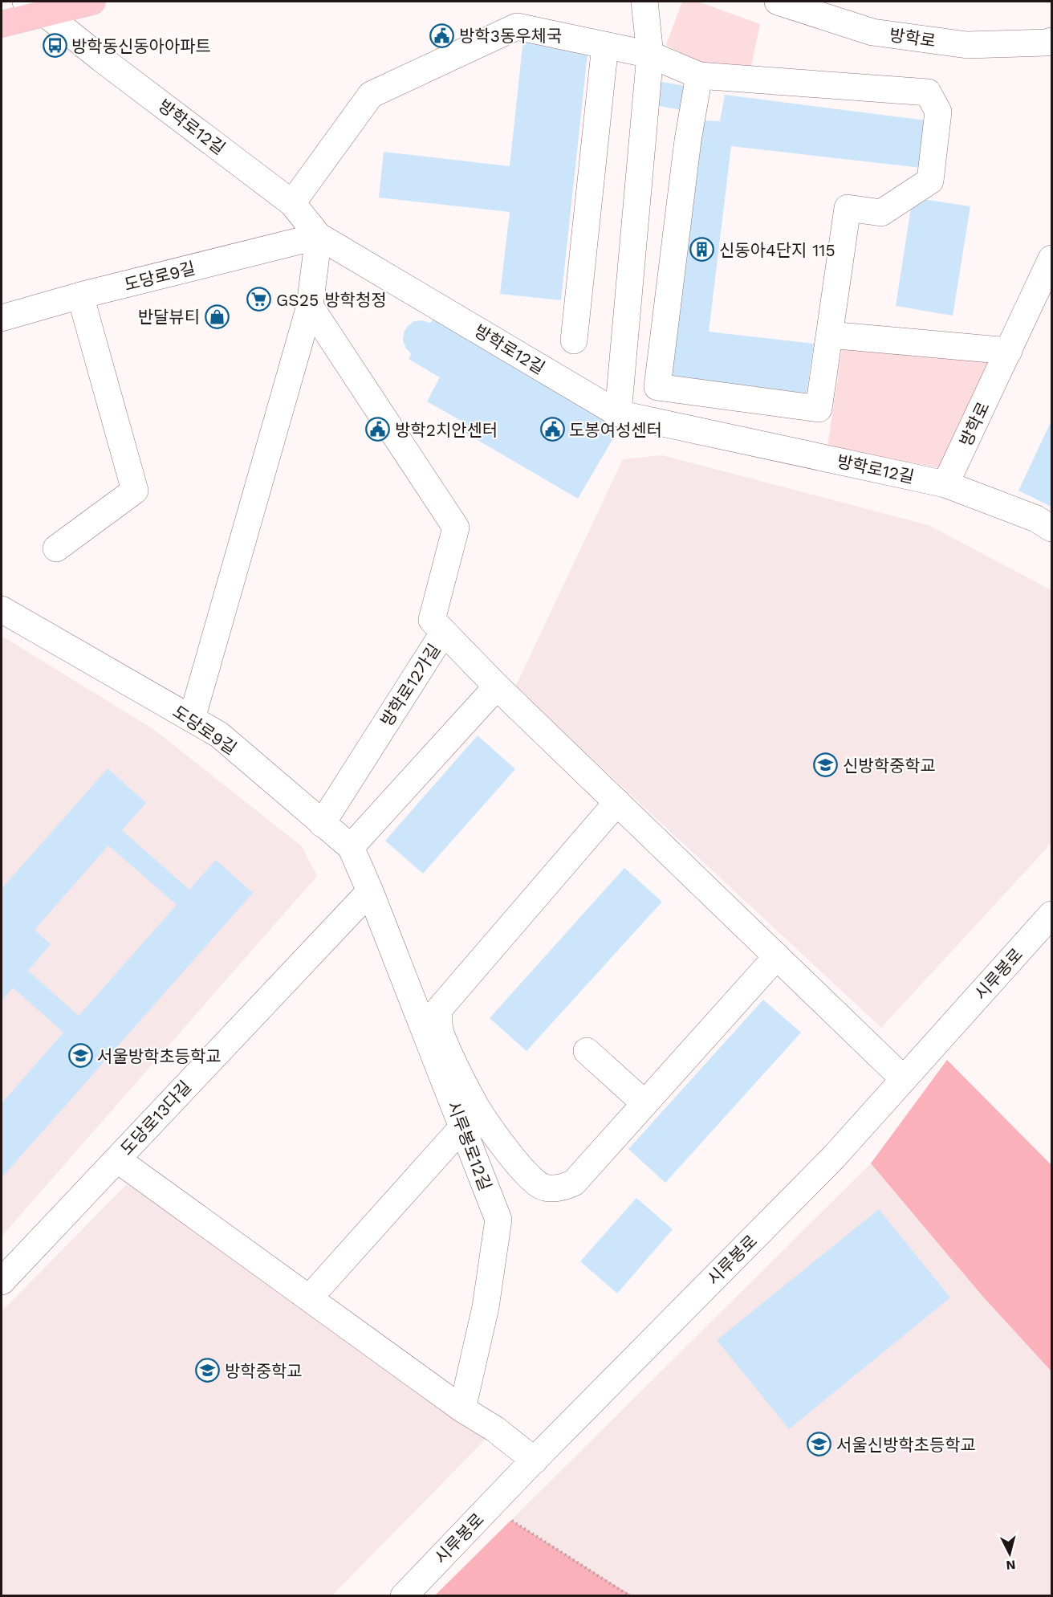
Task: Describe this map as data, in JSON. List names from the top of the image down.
{
  "streets": {
    "street": [
      "방학로",
      "방학로12길",
      "도당로9길",
      "방학로12가길",
      "시루봉로",
      "도당로13다길",
      "시루봉로12길"
    ]
  },
  "crossings": [
    ["방학로", "방학로12길"],
    ["방학로12길", "도당로9길"],
    ["도당로9길", "방학로12가길"],
    ["도당로9길", "도당로13다길"],
    ["도당로9길", "시루봉로12길"],
    ["도당로13다길", "시루봉로12길"]
  ],
  "places": {
    "public building": ["방학3동우체국", "방학2치안센터", "도봉여성센터"],
    "bus stop": ["방학동신동아아파트"],
    "building": ["신동아4단지 115"],
    "supermarket": ["GS25 방학청정"],
    "shop": ["반달뷰티"],
    "school or university": [
      "신방학중학교",
      "서울방학초등학교",
      "방학중학교",
      "서울신방학초등학교"
    ]
  },
  "north": "bottom"
}
